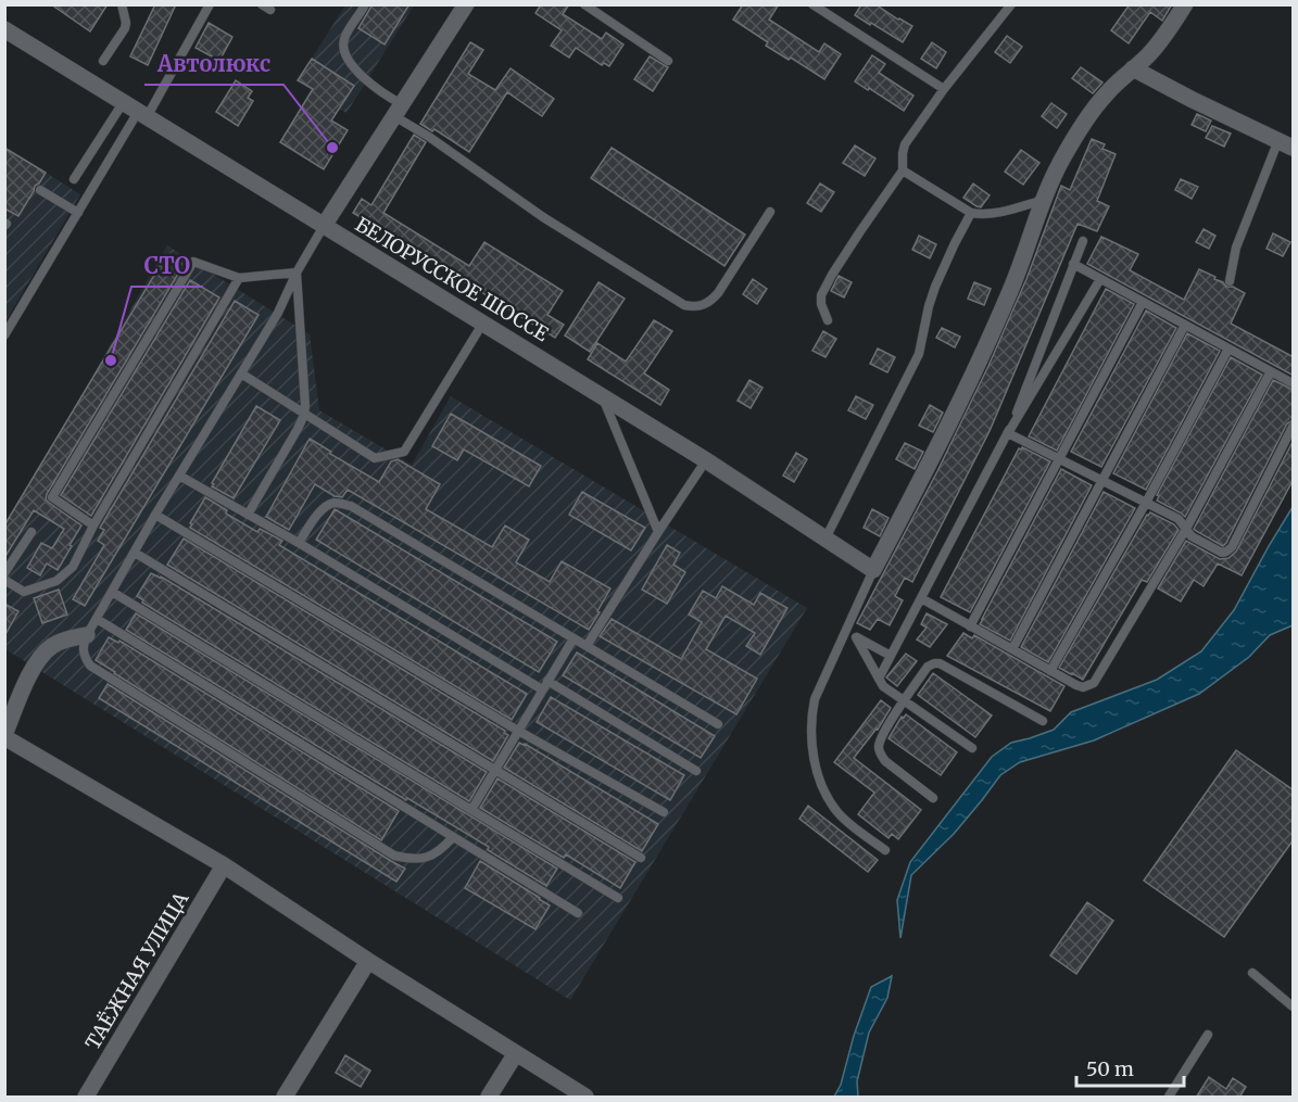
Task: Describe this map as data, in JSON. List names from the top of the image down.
{
  "streets": {
    "street": ["БЕЛОРУССКОЕ ШОССЕ", "ТАЁЖНАЯ УЛИЦА"]
  },
  "places": ["Автолюкс", "СТО"],
  "scale_bar": "50 m"
}
